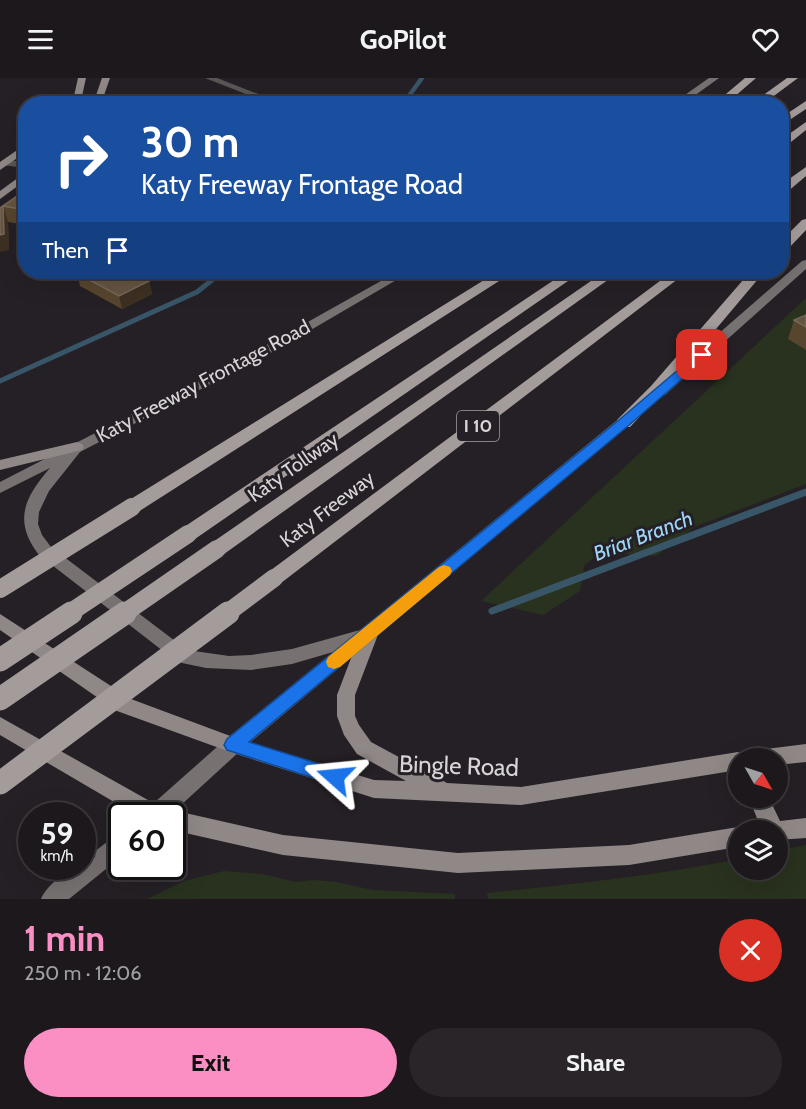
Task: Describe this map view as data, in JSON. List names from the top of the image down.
{
  "streets": {
    "highway": ["I 10", "Katy Tollway", "Katy Freeway"],
    "main road": ["Katy Freeway Frontage Road", "Bingle Road"]
  },
  "water": ["Briar Branch"],
  "north": "bottom right",
  "page": {
    "header": "GoPilot",
    "turn": ["30 m", "Katy Freeway Frontage Road"],
    "then": "Then",
    "speed": "59 km/h",
    "limit": "60",
    "heading": ["1 min", "250 m · 12:06"],
    "buttons": ["Exit", "Share"]
  }
}
